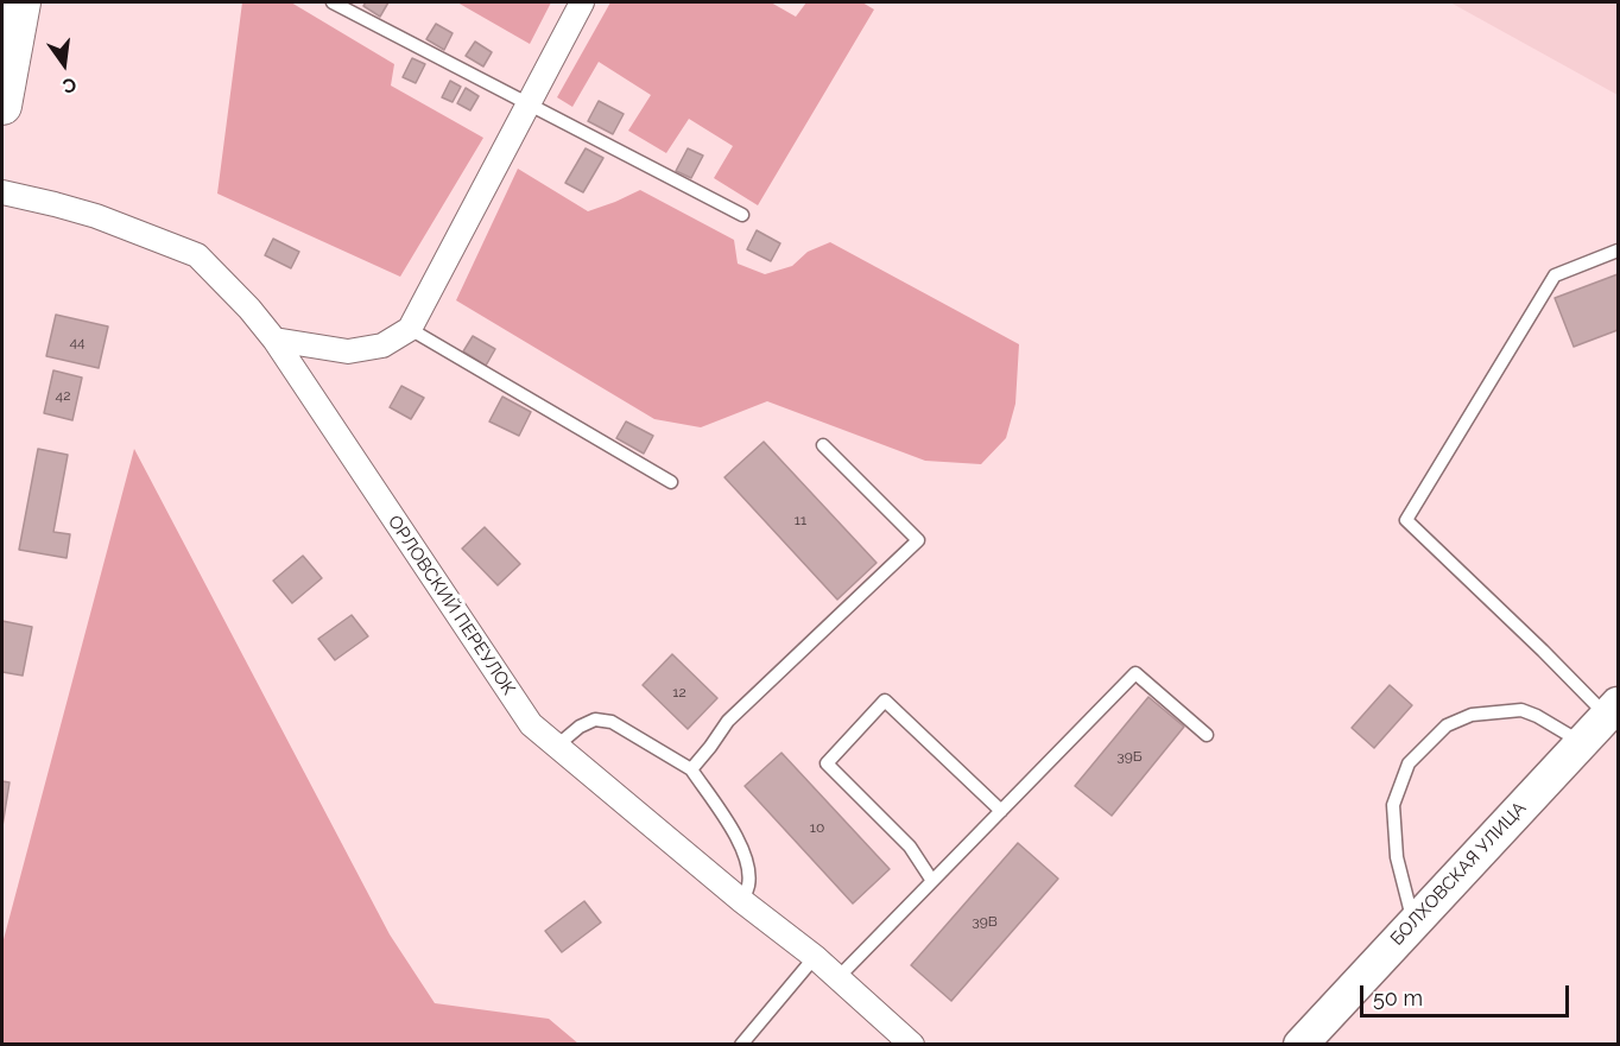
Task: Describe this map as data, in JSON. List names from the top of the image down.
{
  "streets": {
    "main road": ["БОЛХОВСКАЯ УЛИЦА"],
    "street": ["ОРЛОВСКИЙ ПЕРЕУЛОК"]
  },
  "house_numbers": [
    "44",
    "42",
    "11",
    "12",
    "39Б",
    "10",
    "39В"
  ],
  "scale_bar": "50 m",
  "north": "bottom"
}
